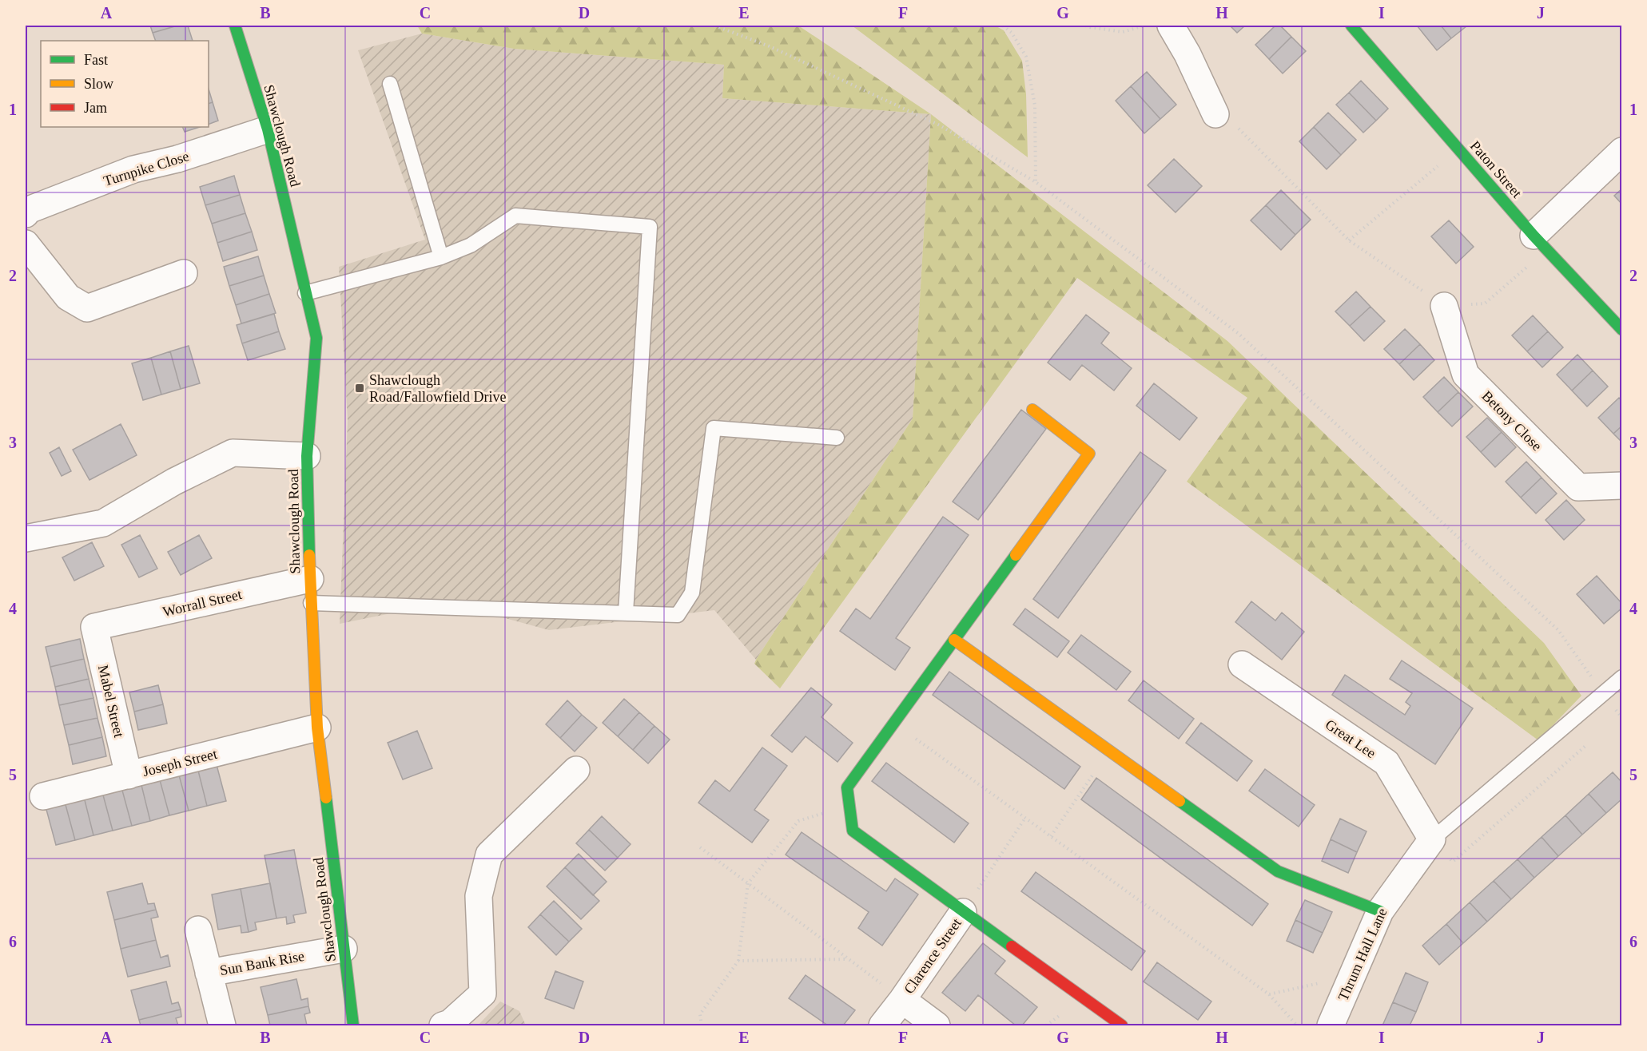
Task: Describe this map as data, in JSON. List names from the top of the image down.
{
  "streets": {
    "street": [
      "Shawclough Road",
      "Turnpike Close",
      "Paton Street",
      "Betony Close",
      "Worrall Street",
      "Mabel Street",
      "Great Lee",
      "Joseph Street",
      "Thrum Hall Lane",
      "Clarence Street",
      "Sun Bank Rise"
    ]
  },
  "crossings": [
    ["Shawclough Road", "Turnpike Close"],
    ["Shawclough Road", "Worrall Street"],
    ["Shawclough Road", "Joseph Street"],
    ["Shawclough Road", "Sun Bank Rise"],
    ["Worrall Street", "Mabel Street"],
    ["Mabel Street", "Joseph Street"],
    ["Great Lee", "Thrum Hall Lane"]
  ],
  "places": {
    "transit": ["Shawclough Road/Fallowfield Drive"]
  },
  "legend": ["Fast", "Slow", "Jam"],
  "grid": {
    "columns": [
      "A",
      "B",
      "C",
      "D",
      "E",
      "F",
      "G",
      "H",
      "I",
      "J"
    ],
    "rows": [
      "1",
      "2",
      "3",
      "4",
      "5",
      "6"
    ]
  }
}
